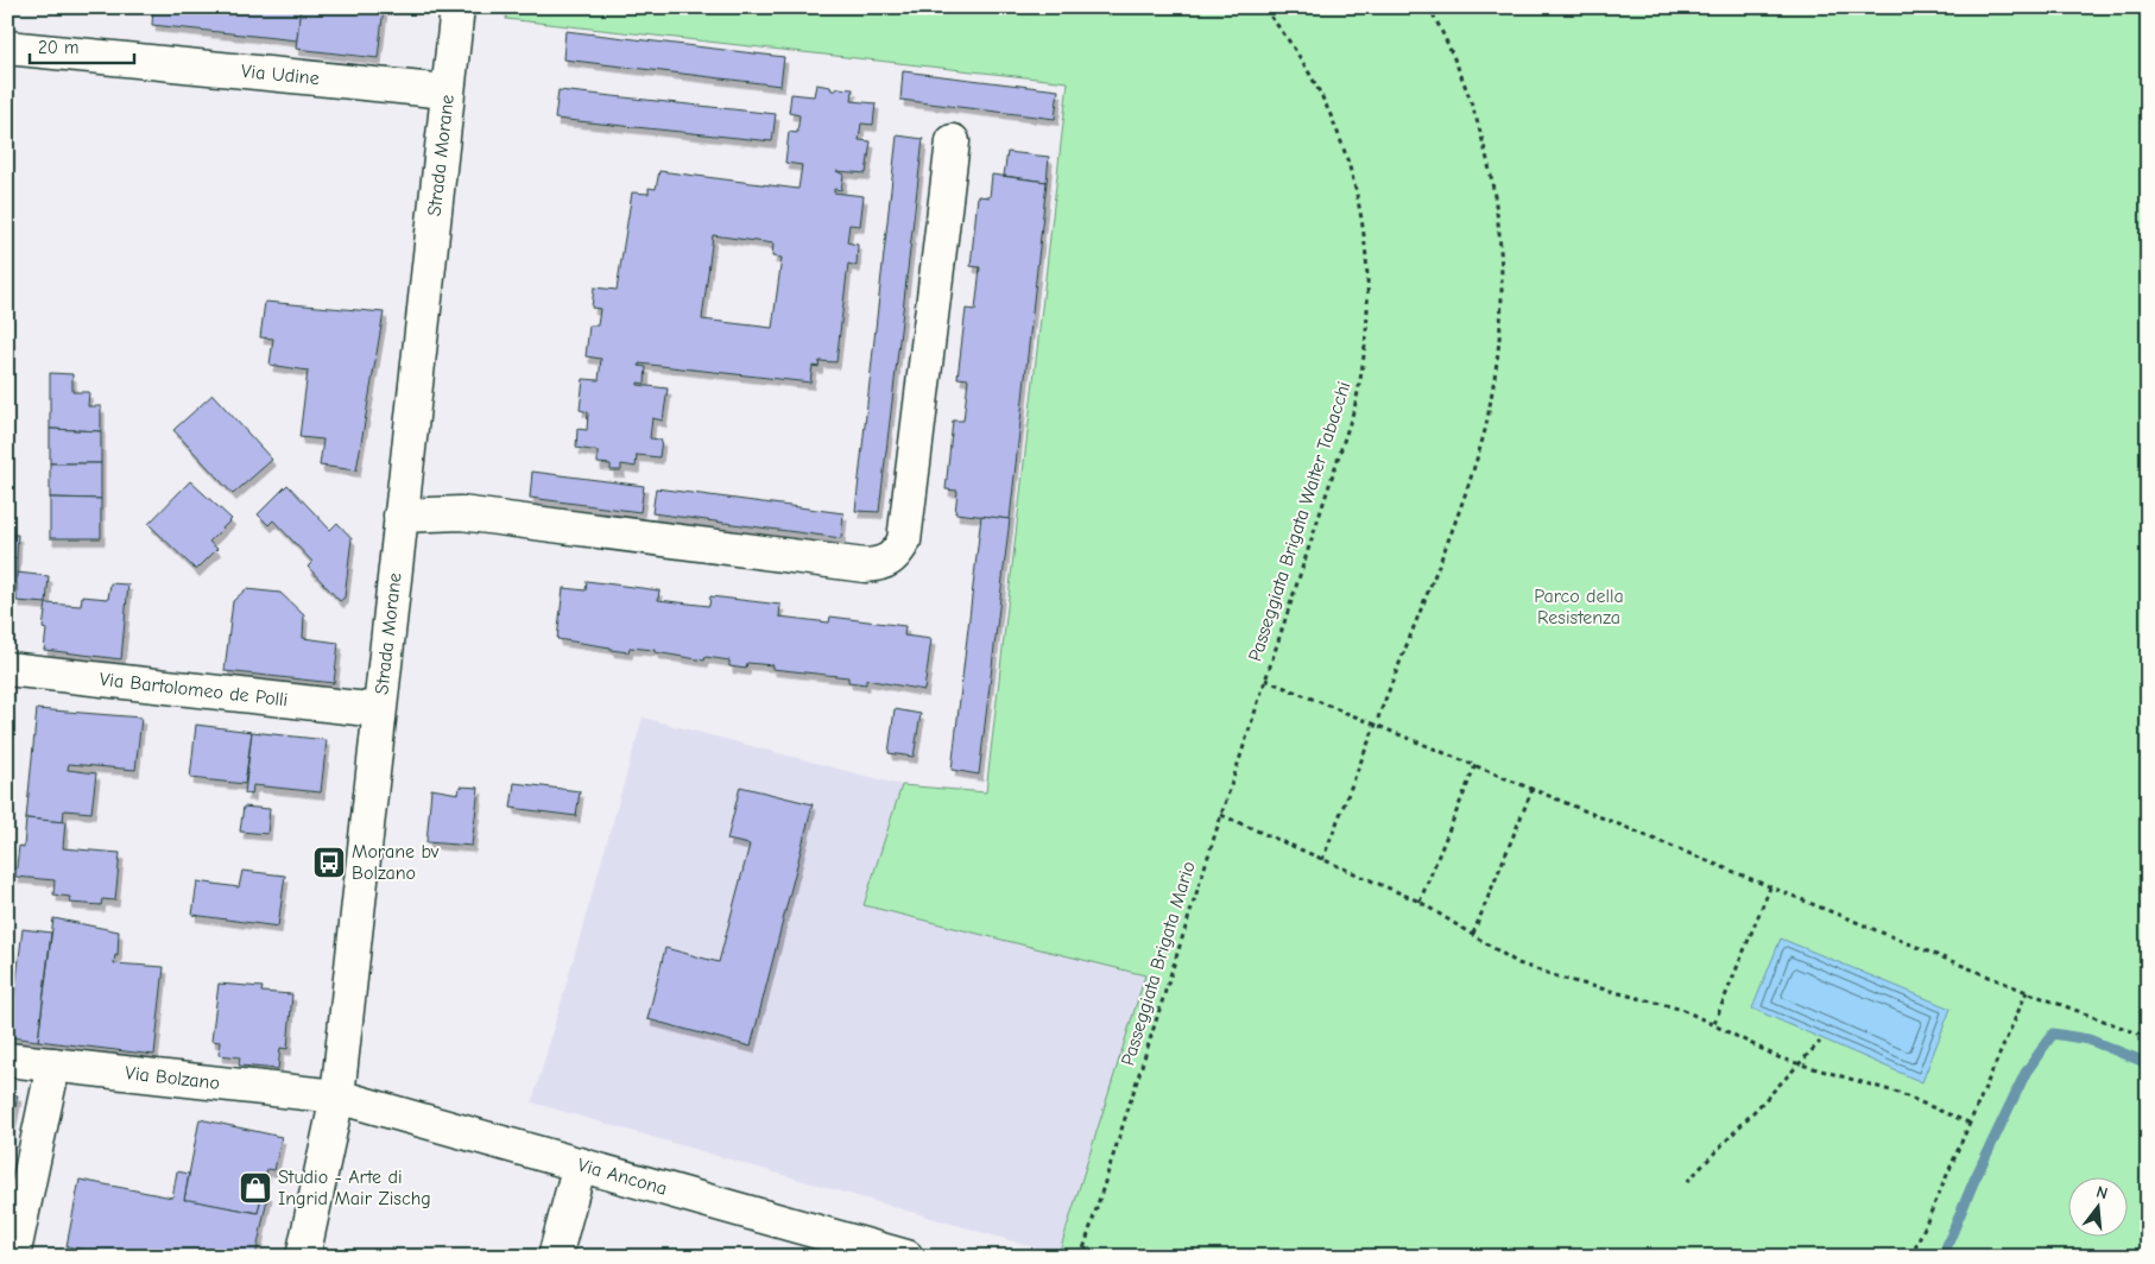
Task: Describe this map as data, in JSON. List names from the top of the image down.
{
  "streets": {
    "street": [
      "Via Udine",
      "Strada Morane",
      "Via Bartolomeo de Polli",
      "Via Bolzano",
      "Via Ancona"
    ],
    "path": ["Passeggiata Brigata Walter Tabacchi", "Passeggiata Brigata Mario"]
  },
  "crossings": [
    ["Via Udine", "Strada Morane"],
    ["Strada Morane", "Via Bartolomeo de Polli"],
    ["Strada Morane", "Via Bolzano"],
    ["Strada Morane", "Via Ancona"],
    ["Passeggiata Brigata Walter Tabacchi", "Passeggiata Brigata Mario"],
    ["Via Bolzano", "Via Ancona"]
  ],
  "parks": ["Parco della Resistenza"],
  "places": {
    "bus stop": ["Morane bv Bolzano"],
    "shop": ["Studio - Arte di Ingrid Mair Zischg"]
  },
  "scale_bar": "20 m",
  "north": "top"
}
